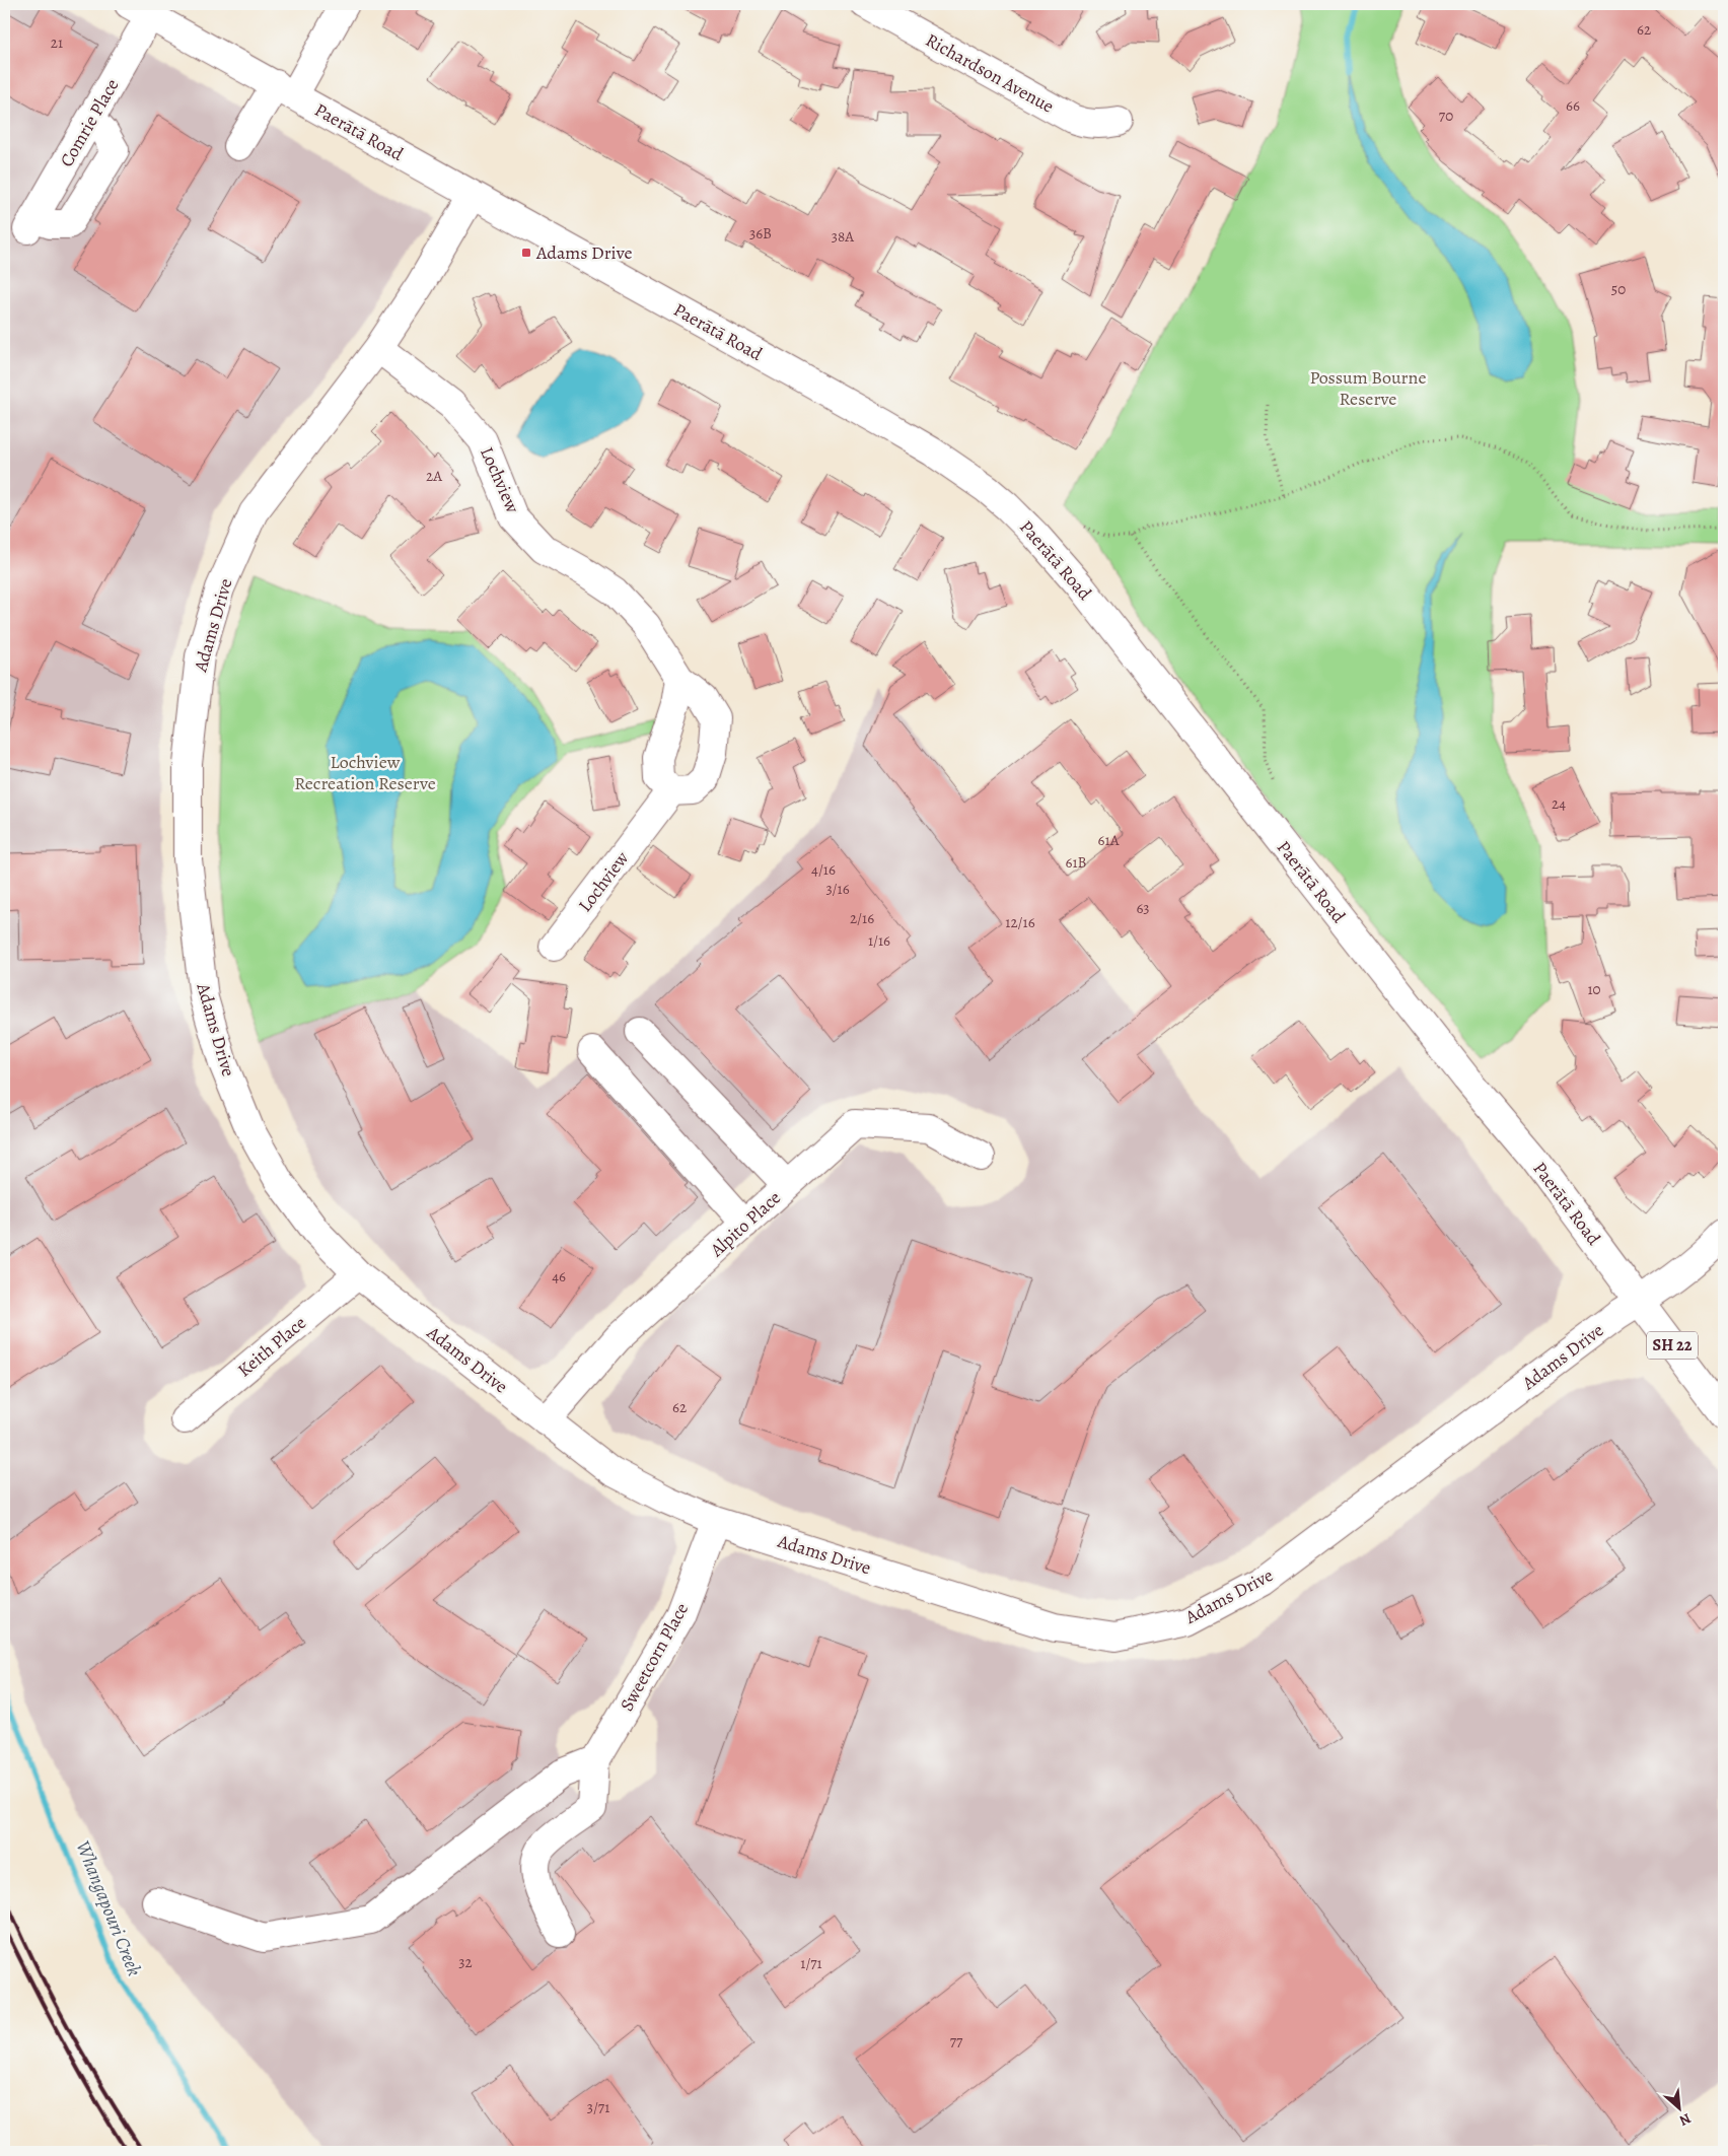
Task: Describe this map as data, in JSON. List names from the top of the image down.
{
  "streets": {
    "main road": [
      "Richardson Avenue",
      "Comrie Place",
      "Paerātā Road",
      "Lochview",
      "Adams Drive",
      "Alpito Place",
      "SH 22",
      "Keith Place",
      "Sweetcorn Place"
    ]
  },
  "crossings": [
    ["Comrie Place", "Paerātā Road"],
    ["Paerātā Road", "Adams Drive"],
    ["Lochview", "Adams Drive"],
    ["Adams Drive", "Alpito Place"],
    ["Adams Drive", "Keith Place"],
    ["Adams Drive", "Sweetcorn Place"]
  ],
  "water": ["Whangapouri Creek"],
  "parks": ["Possum Bourne Reserve", "Lochview Recreation Reserve"],
  "places": {
    "transit": ["Adams Drive"]
  },
  "house_numbers": [
    "62",
    "21",
    "66",
    "70",
    "36B",
    "38A",
    "50",
    "2A",
    "24",
    "61A",
    "61B",
    "4/16",
    "3/16",
    "63",
    "2/16",
    "12/16",
    "1/16",
    "10",
    "46",
    "62",
    "32",
    "1/71",
    "77",
    "3/71"
  ],
  "north": "bottom right"
}
